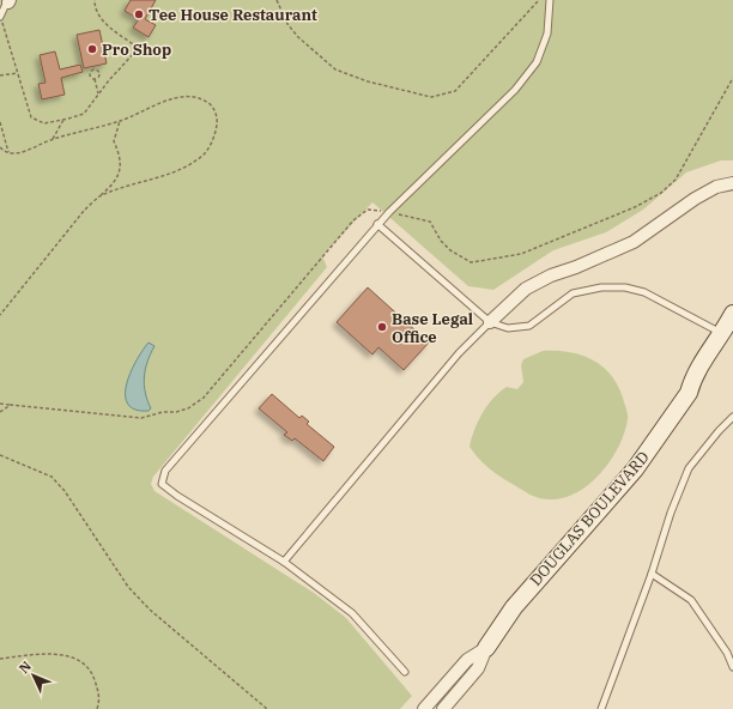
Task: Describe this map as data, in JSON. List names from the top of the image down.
{
  "streets": {
    "street": ["DOUGLAS BOULEVARD"]
  },
  "places": ["Tee House Restaurant", "Pro Shop", "Base Legal Office"],
  "north": "top left"
}
